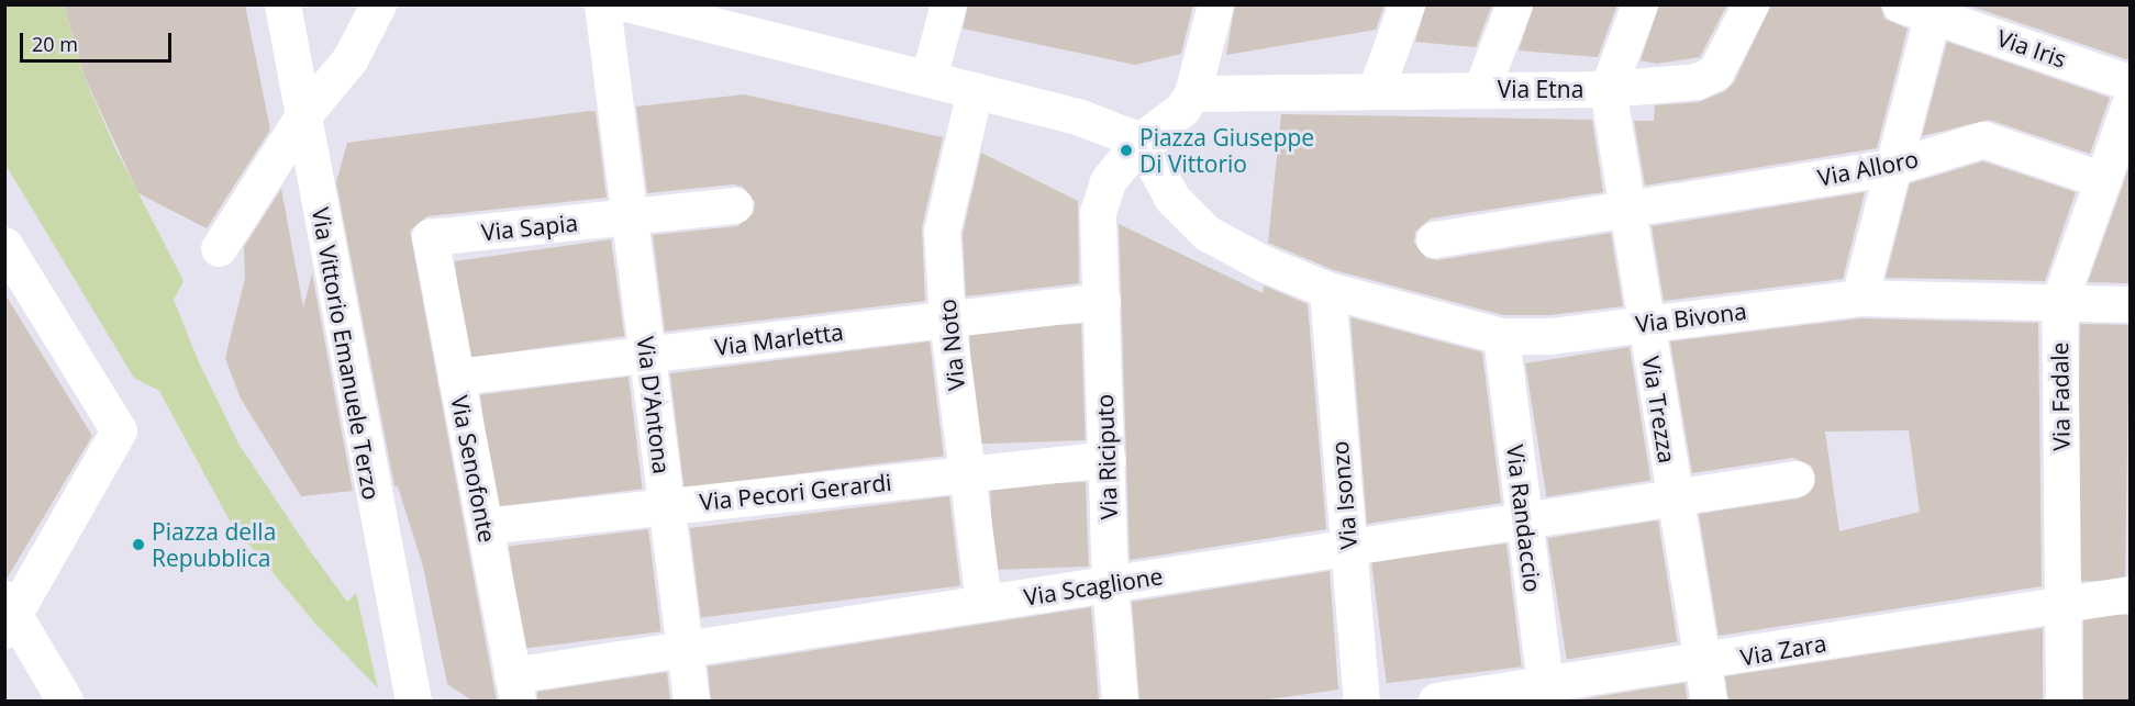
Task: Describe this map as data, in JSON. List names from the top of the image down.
{
  "streets": {
    "street": [
      "Via Iris",
      "Via Etna",
      "Via Alloro",
      "Via Sapia",
      "Via Bivona",
      "Via Marletta",
      "Via Noto",
      "Via Vittorio Emanuele Terzo",
      "Via Fadale",
      "Via D'Antona",
      "Via Trezza",
      "Via Riciputo",
      "Via Senofonte",
      "Via Pecori Gerardi",
      "Via Isonzo",
      "Via Randaccio",
      "Via Scaglione",
      "Via Zara"
    ]
  },
  "crossings": [
    ["Via Etna", "Via Trezza"],
    ["Via Alloro", "Via Fadale"],
    ["Via Alloro", "Via Trezza"],
    ["Via Sapia", "Via D'Antona"],
    ["Via Sapia", "Via Senofonte"],
    ["Via Bivona", "Via Fadale"],
    ["Via Bivona", "Via Trezza"],
    ["Via Bivona", "Via Riciputo"],
    ["Via Bivona", "Via Isonzo"],
    ["Via Bivona", "Via Randaccio"],
    ["Via Marletta", "Via Noto"],
    ["Via Marletta", "Via D'Antona"],
    ["Via Marletta", "Via Riciputo"],
    ["Via Marletta", "Via Senofonte"],
    ["Via Noto", "Via Pecori Gerardi"],
    ["Via Noto", "Via Scaglione"],
    ["Via Fadale", "Via Zara"],
    ["Via D'Antona", "Via Pecori Gerardi"],
    ["Via D'Antona", "Via Scaglione"],
    ["Via Trezza", "Via Scaglione"],
    ["Via Trezza", "Via Zara"],
    ["Via Riciputo", "Via Pecori Gerardi"],
    ["Via Riciputo", "Via Scaglione"],
    ["Via Senofonte", "Via Pecori Gerardi"],
    ["Via Senofonte", "Via Scaglione"],
    ["Via Isonzo", "Via Scaglione"],
    ["Via Randaccio", "Via Scaglione"],
    ["Via Randaccio", "Via Zara"]
  ],
  "places": ["Piazza Giuseppe Di Vittorio", "Piazza della Repubblica"],
  "scale_bar": "20 m"
}
